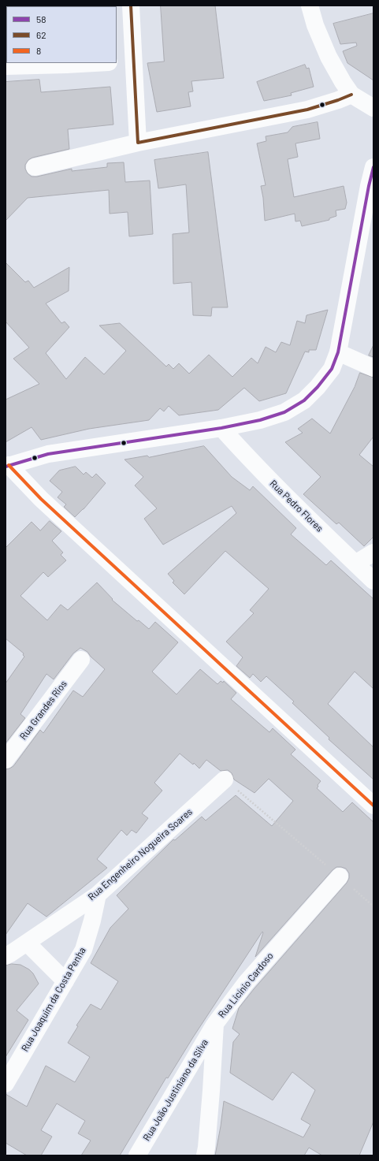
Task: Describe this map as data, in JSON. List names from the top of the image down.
{
  "streets": {
    "street": [
      "Rua Pedro Flores",
      "Rua Grandes Rios",
      "Rua Engenheiro Nogueira Soares",
      "Rua Licínio Cardoso",
      "Rua Joaquim da Costa Penha",
      "Rua João Justiniano da Silva"
    ]
  },
  "crossings": [
    ["Rua Engenheiro Nogueira Soares", "Rua Joaquim da Costa Penha"],
    ["Rua Licínio Cardoso", "Rua João Justiniano da Silva"]
  ],
  "lines": ["transit line 62", "transit line 58", "transit line 8"],
  "legend": ["58", "62", "8"]
}
